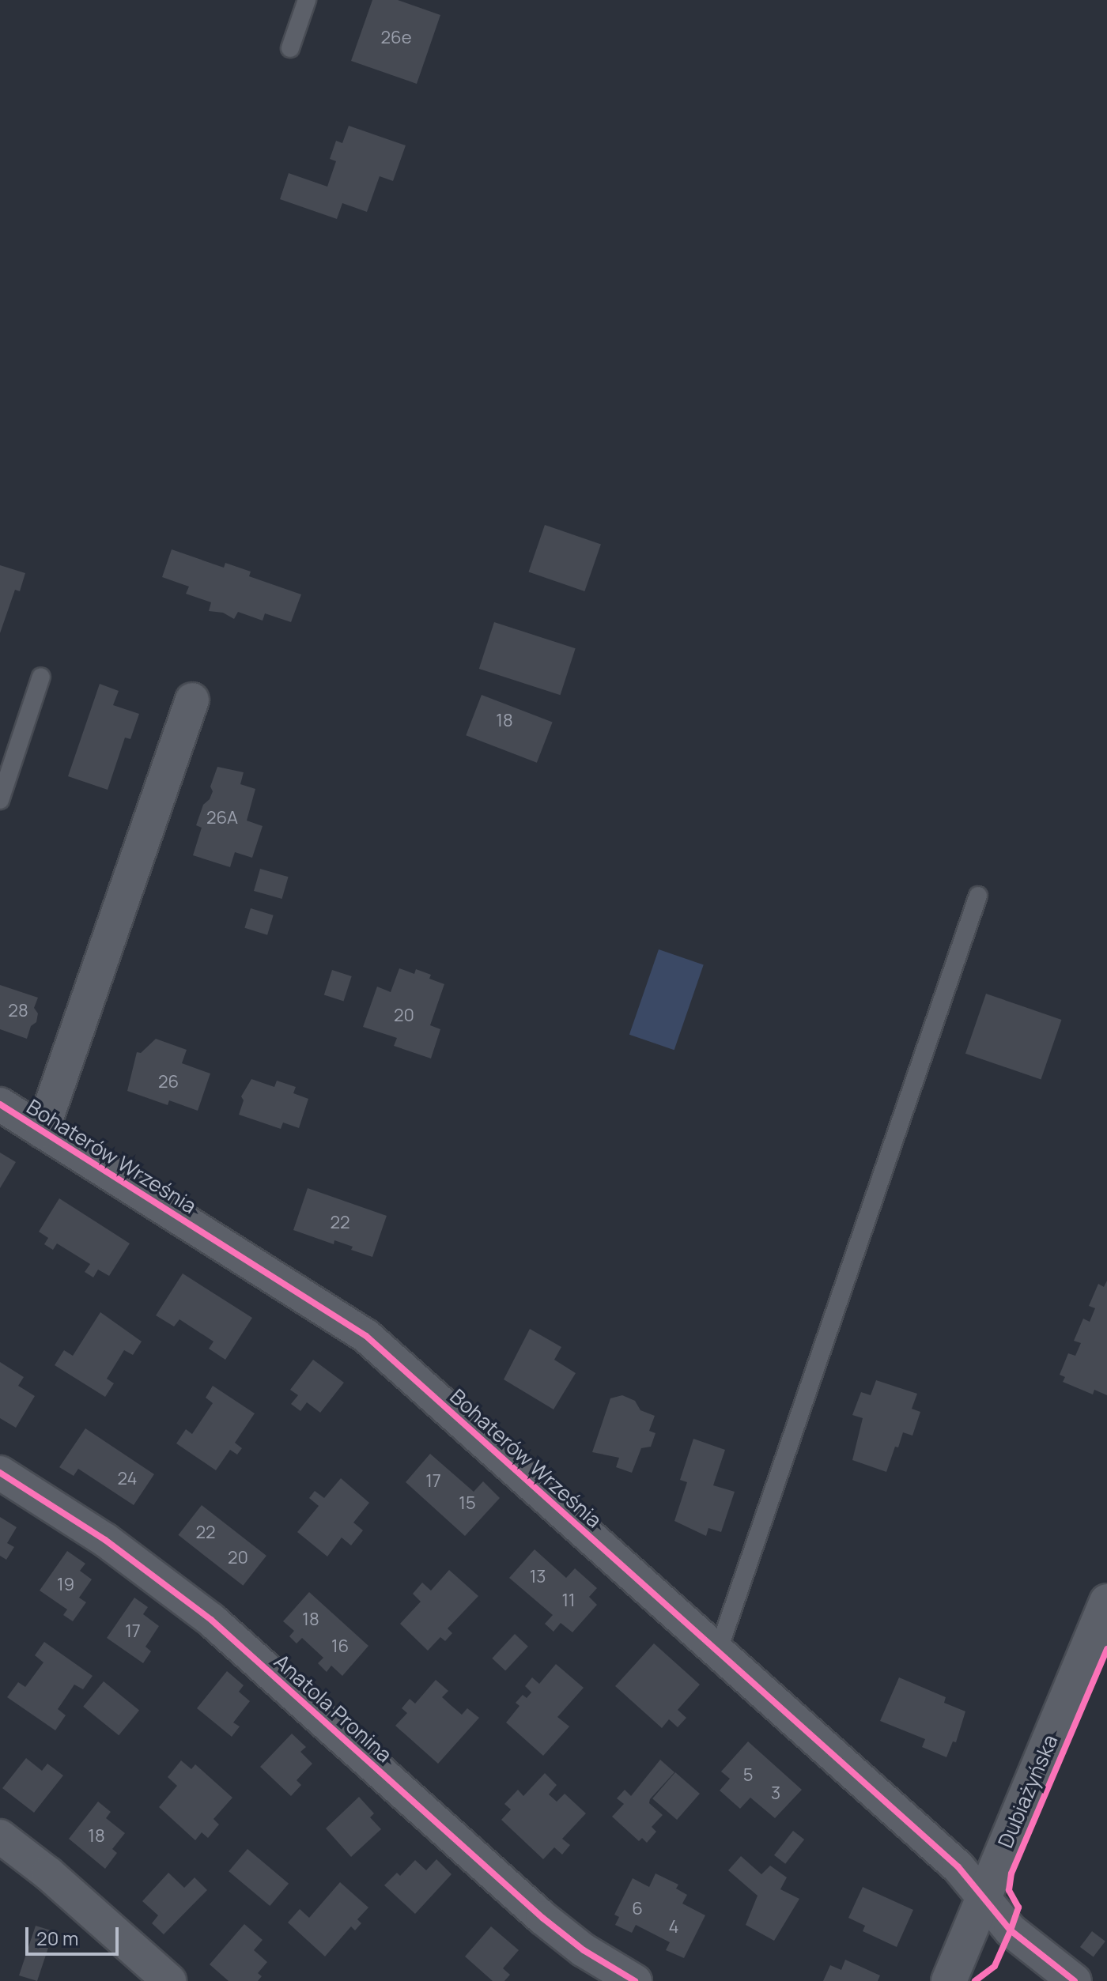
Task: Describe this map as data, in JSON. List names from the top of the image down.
{
  "streets": {
    "street": ["Bohaterów Września", "Anatola Pronina", "Dubiażyńska"]
  },
  "crossings": [
    ["Bohaterów Września", "Dubiażyńska"]
  ],
  "house_numbers": [
    "26e",
    "18",
    "26A",
    "28",
    "20",
    "26",
    "22",
    "24",
    "17",
    "15",
    "22",
    "20",
    "13",
    "19",
    "11",
    "18",
    "17",
    "16",
    "5",
    "3",
    "18",
    "6",
    "4"
  ],
  "scale_bar": "20 m"
}
